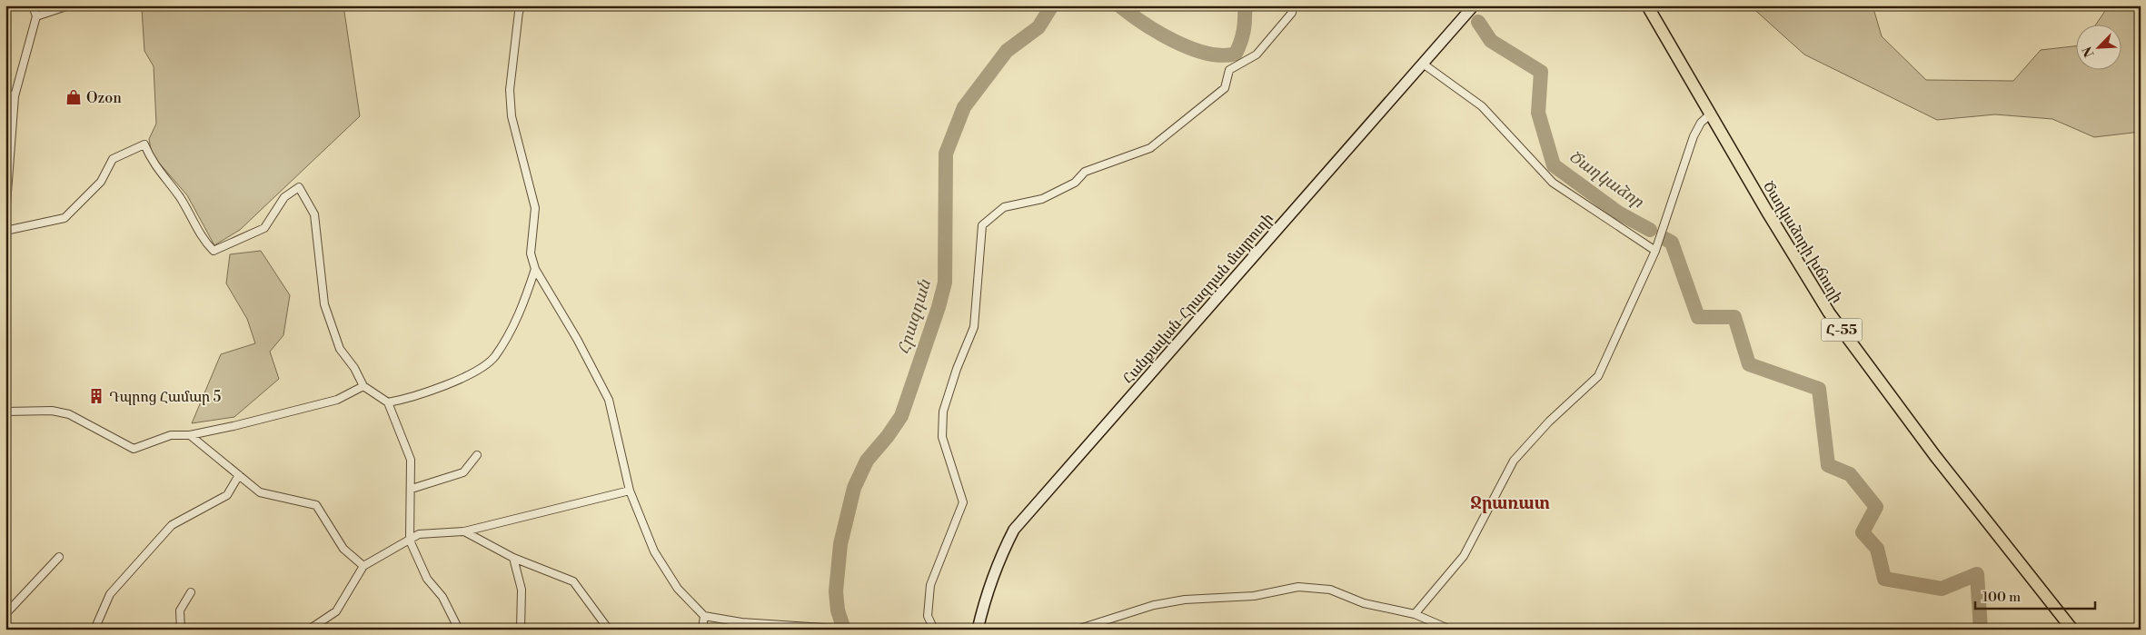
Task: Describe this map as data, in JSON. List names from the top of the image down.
{
  "streets": {
    "main road": ["Ծաղկաձորի խճուղի", "Հանքավան-Հրազդան մայրուղի", "Հ-55"]
  },
  "districts": ["Ջրառատ"],
  "water": ["Ծաղկաձոր", "Հրազդան"],
  "places": {
    "shop": ["Ozon"],
    "building": ["Դպրոց Համար 5"]
  },
  "scale_bar": "100 m",
  "north": "bottom left"
}
